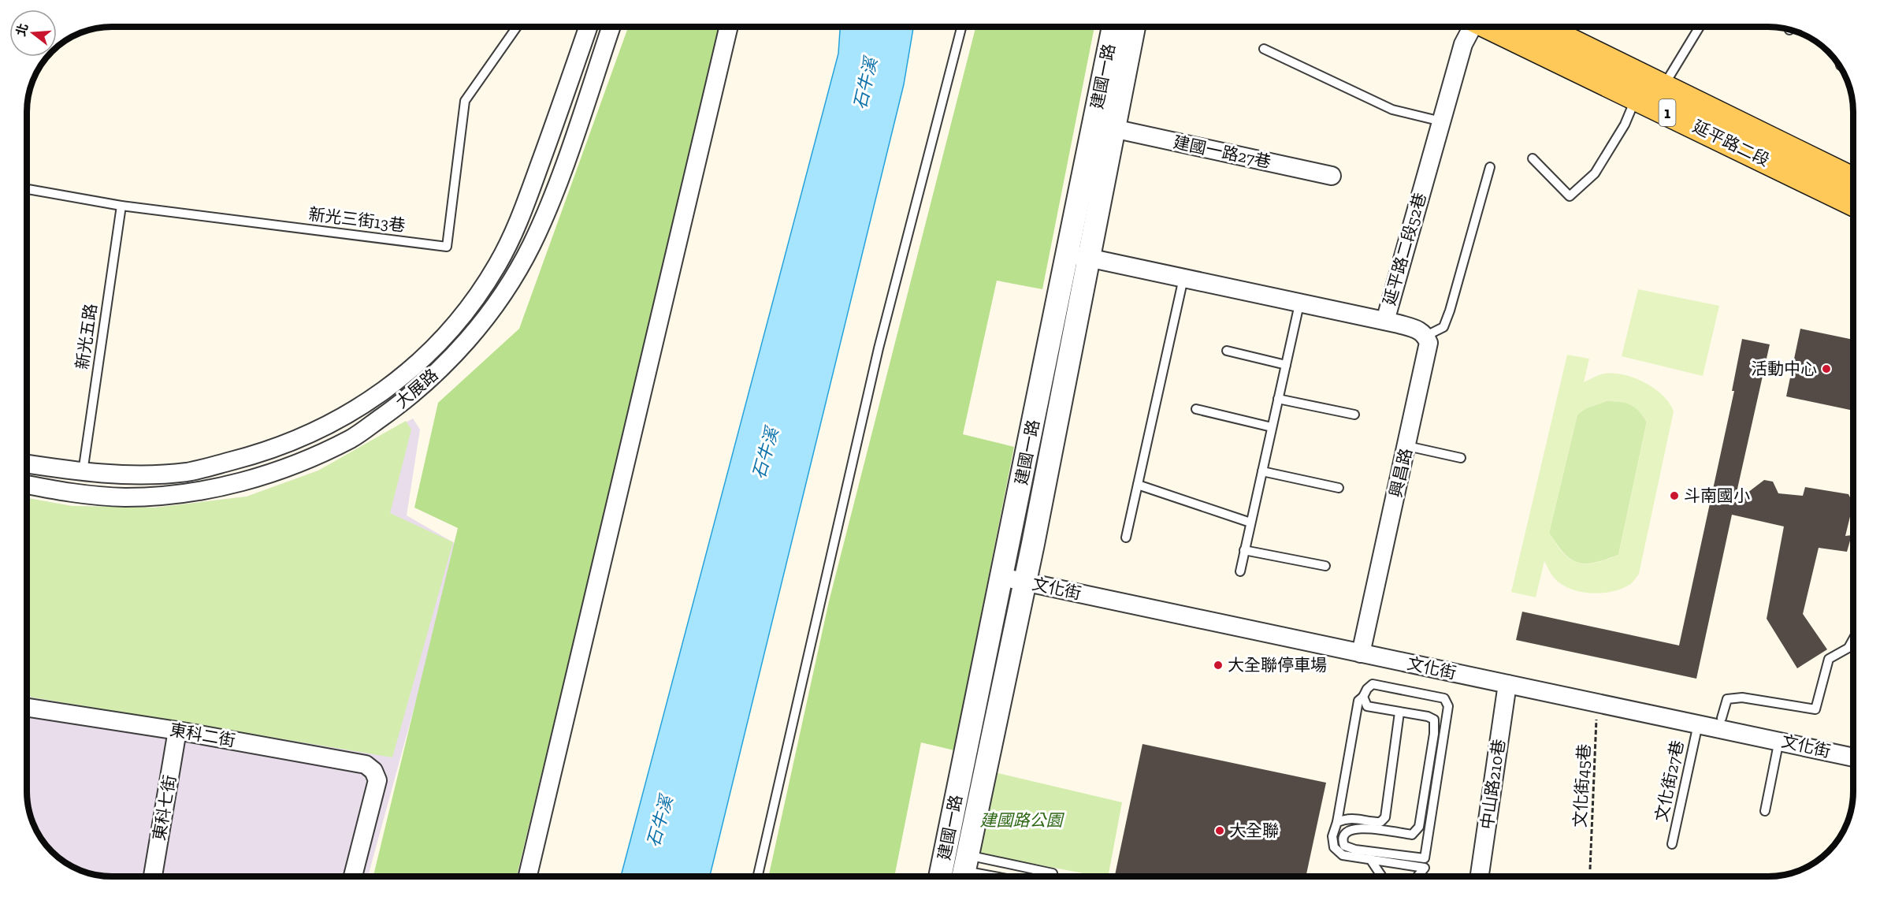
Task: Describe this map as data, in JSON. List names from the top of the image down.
{
  "streets": {
    "main road": ["1", "延平路二段"],
    "street": [
      "建國一路",
      "建國一路27巷",
      "延平路二段52巷",
      "大展路",
      "興昌路",
      "文化街",
      "東科二街",
      "中山路210巷",
      "東科七街"
    ],
    "lane": ["新光三街13巷", "新光五路", "文化街27巷"],
    "path": ["文化街45巷"]
  },
  "crossings": [
    ["建國一路", "建國一路27巷"],
    ["建國一路", "延平路二段52巷"],
    ["建國一路", "文化街"],
    ["新光三街13巷", "新光五路"],
    ["新光五路", "大展路"],
    ["興昌路", "文化街"],
    ["文化街", "文化街27巷"],
    ["文化街", "中山路210巷"],
    ["文化街", "文化街45巷"],
    ["東科二街", "東科七街"]
  ],
  "water": ["石牛溪"],
  "parks": ["建國路公園"],
  "places": [
    "活動中心",
    "斗南國小",
    "大全聯停車場",
    "大全聯"
  ],
  "north": "left"
}
